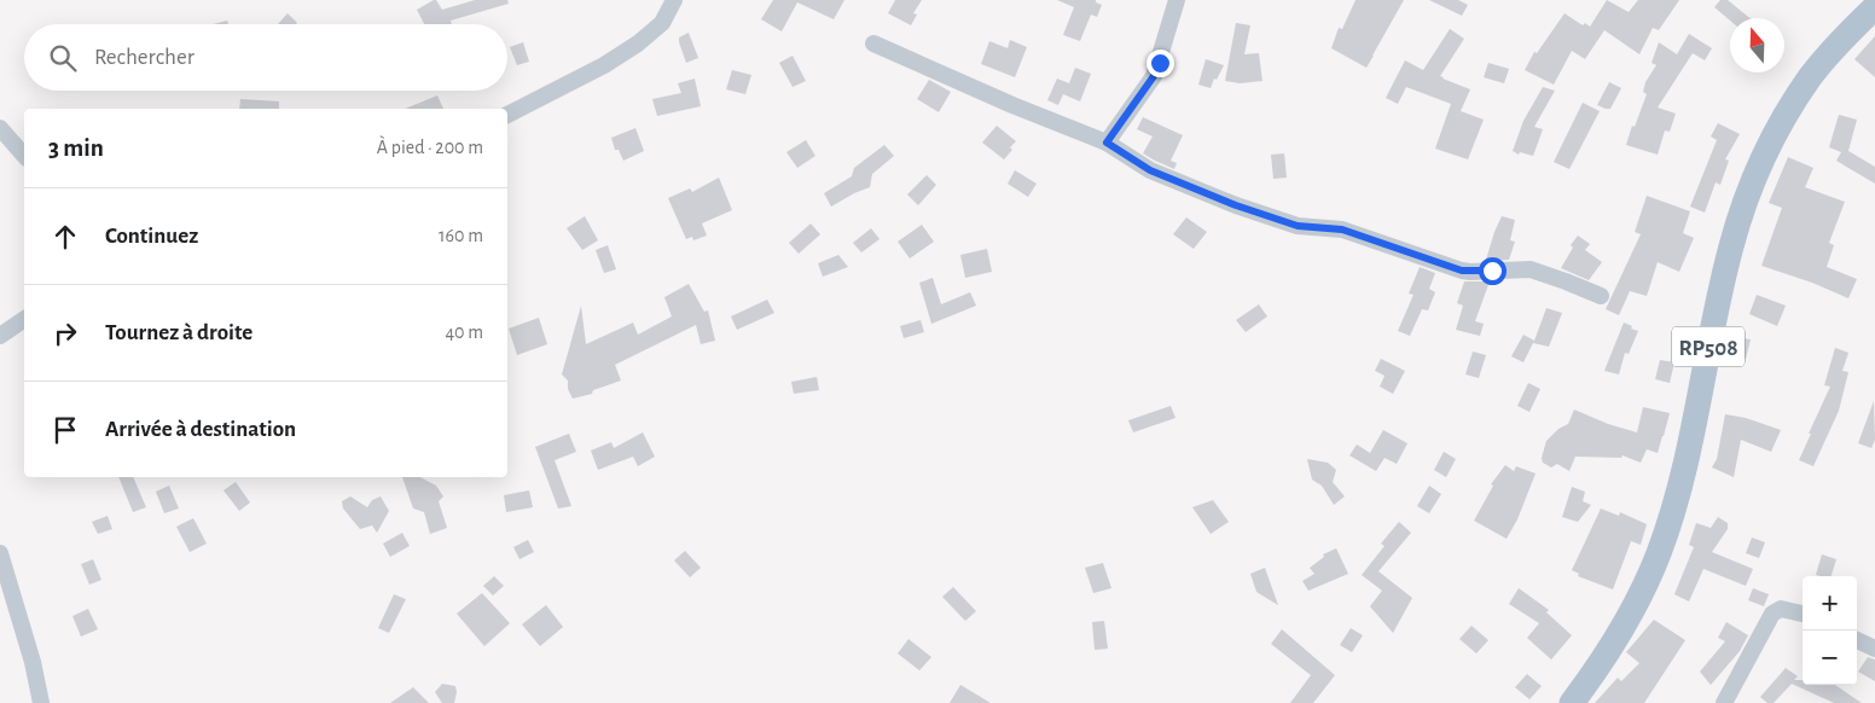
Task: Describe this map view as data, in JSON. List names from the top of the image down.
{
  "streets": {
    "main road": ["RP508"]
  },
  "north": "top",
  "page": {
    "search": "Rechercher",
    "heading": ["3 min", "À pied · 200 m"],
    "list": [
      ["Continuez", "160 m"],
      ["Tournez à droite", "40 m"],
      "Arrivée à destination"
    ],
    "map_buttons": ["+", "−"]
  }
}
